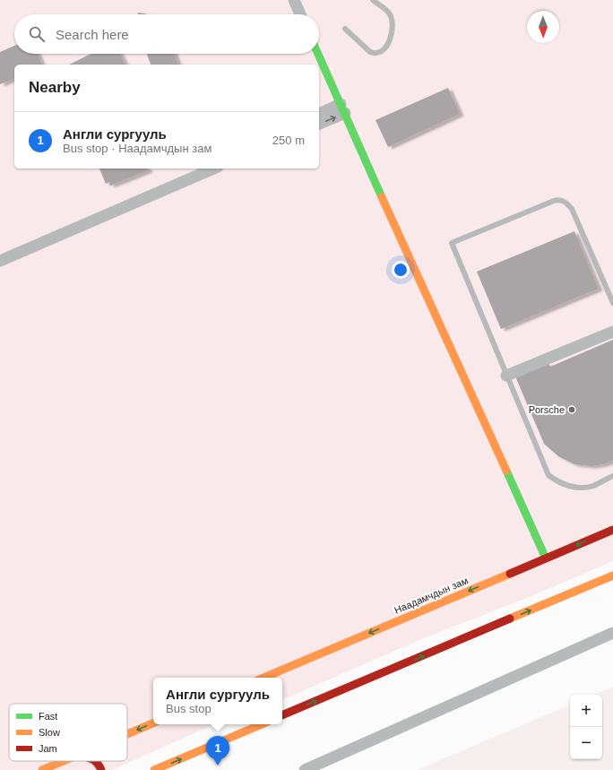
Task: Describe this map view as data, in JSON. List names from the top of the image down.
{
  "streets": {
    "main road": ["Наадамчдын зам"]
  },
  "places": ["Porsche"],
  "legend": ["Fast", "Slow", "Jam"],
  "north": "bottom",
  "page": {
    "search": "Search here",
    "heading": "Nearby",
    "list": [
      {
        "mark": "1",
        "name": "Англи сургууль",
        "note": "Bus stop · Наадамчдын зам",
        "value": "250 m"
      }
    ],
    "popup": ["Англи сургууль", "Bus stop"],
    "map_buttons": ["+", "−"],
    "pins": "1"
  }
}
